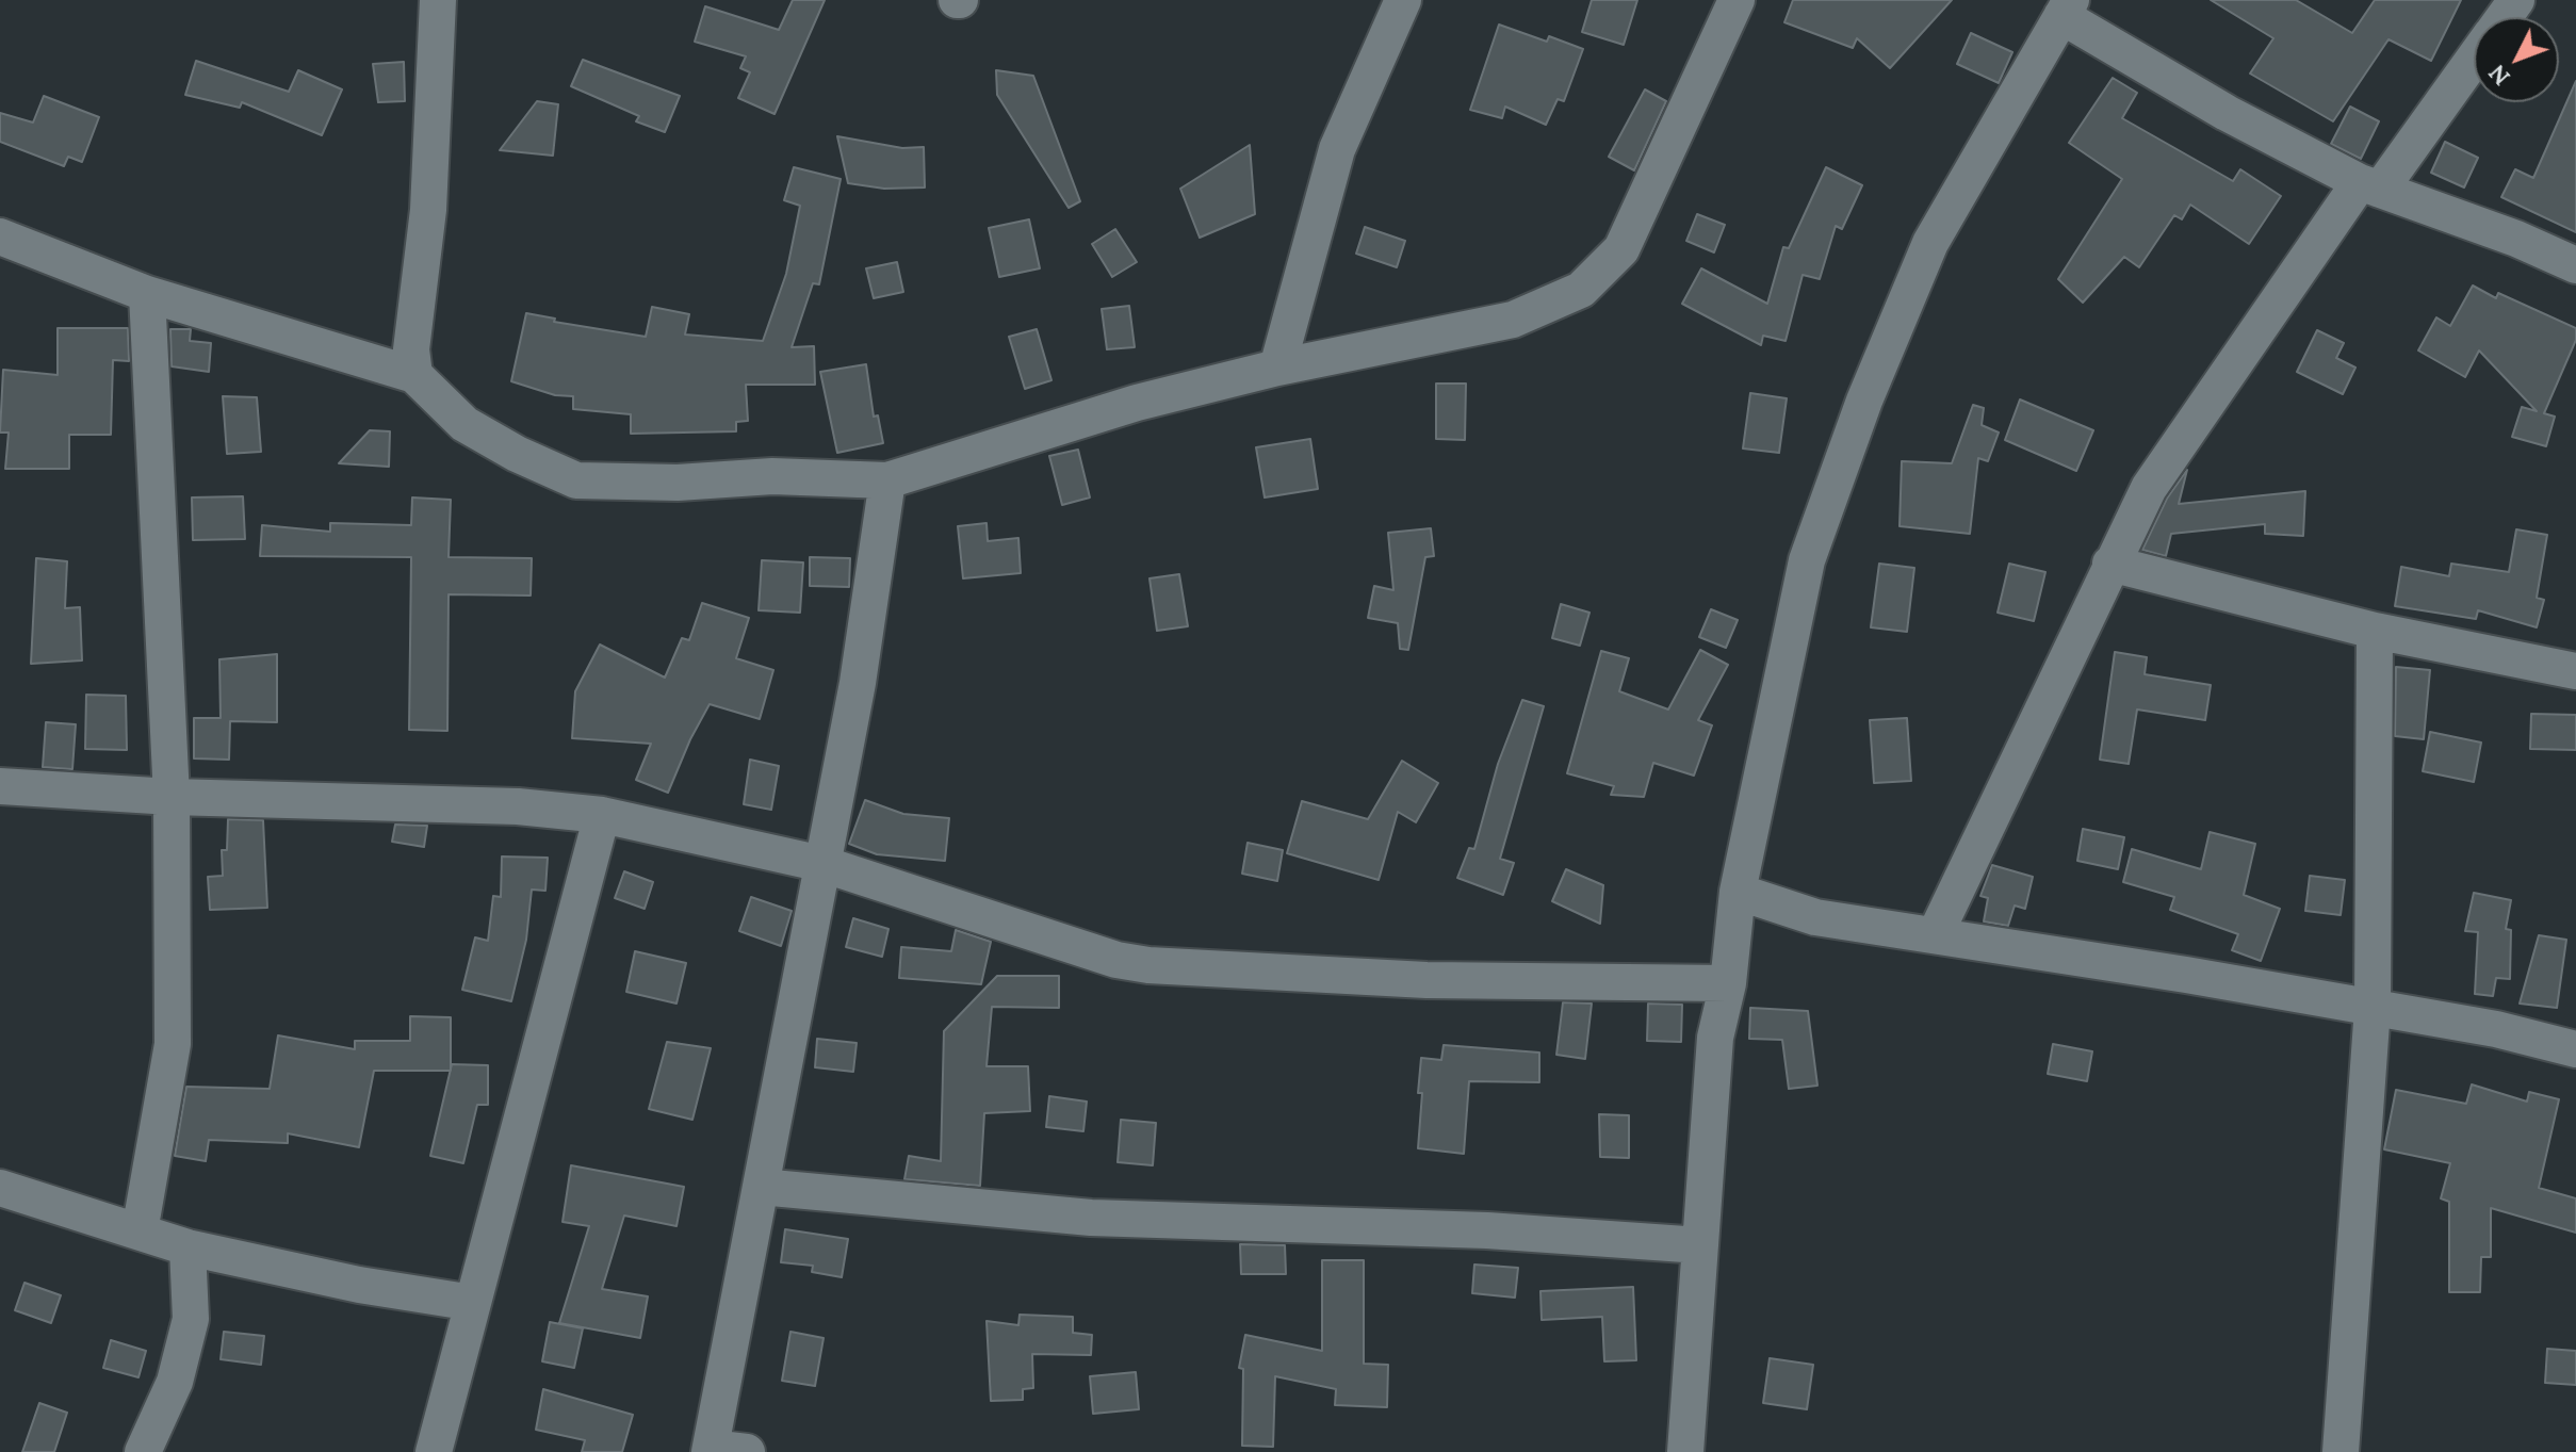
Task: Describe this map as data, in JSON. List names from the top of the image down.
{
  "north": "bottom left"
}
